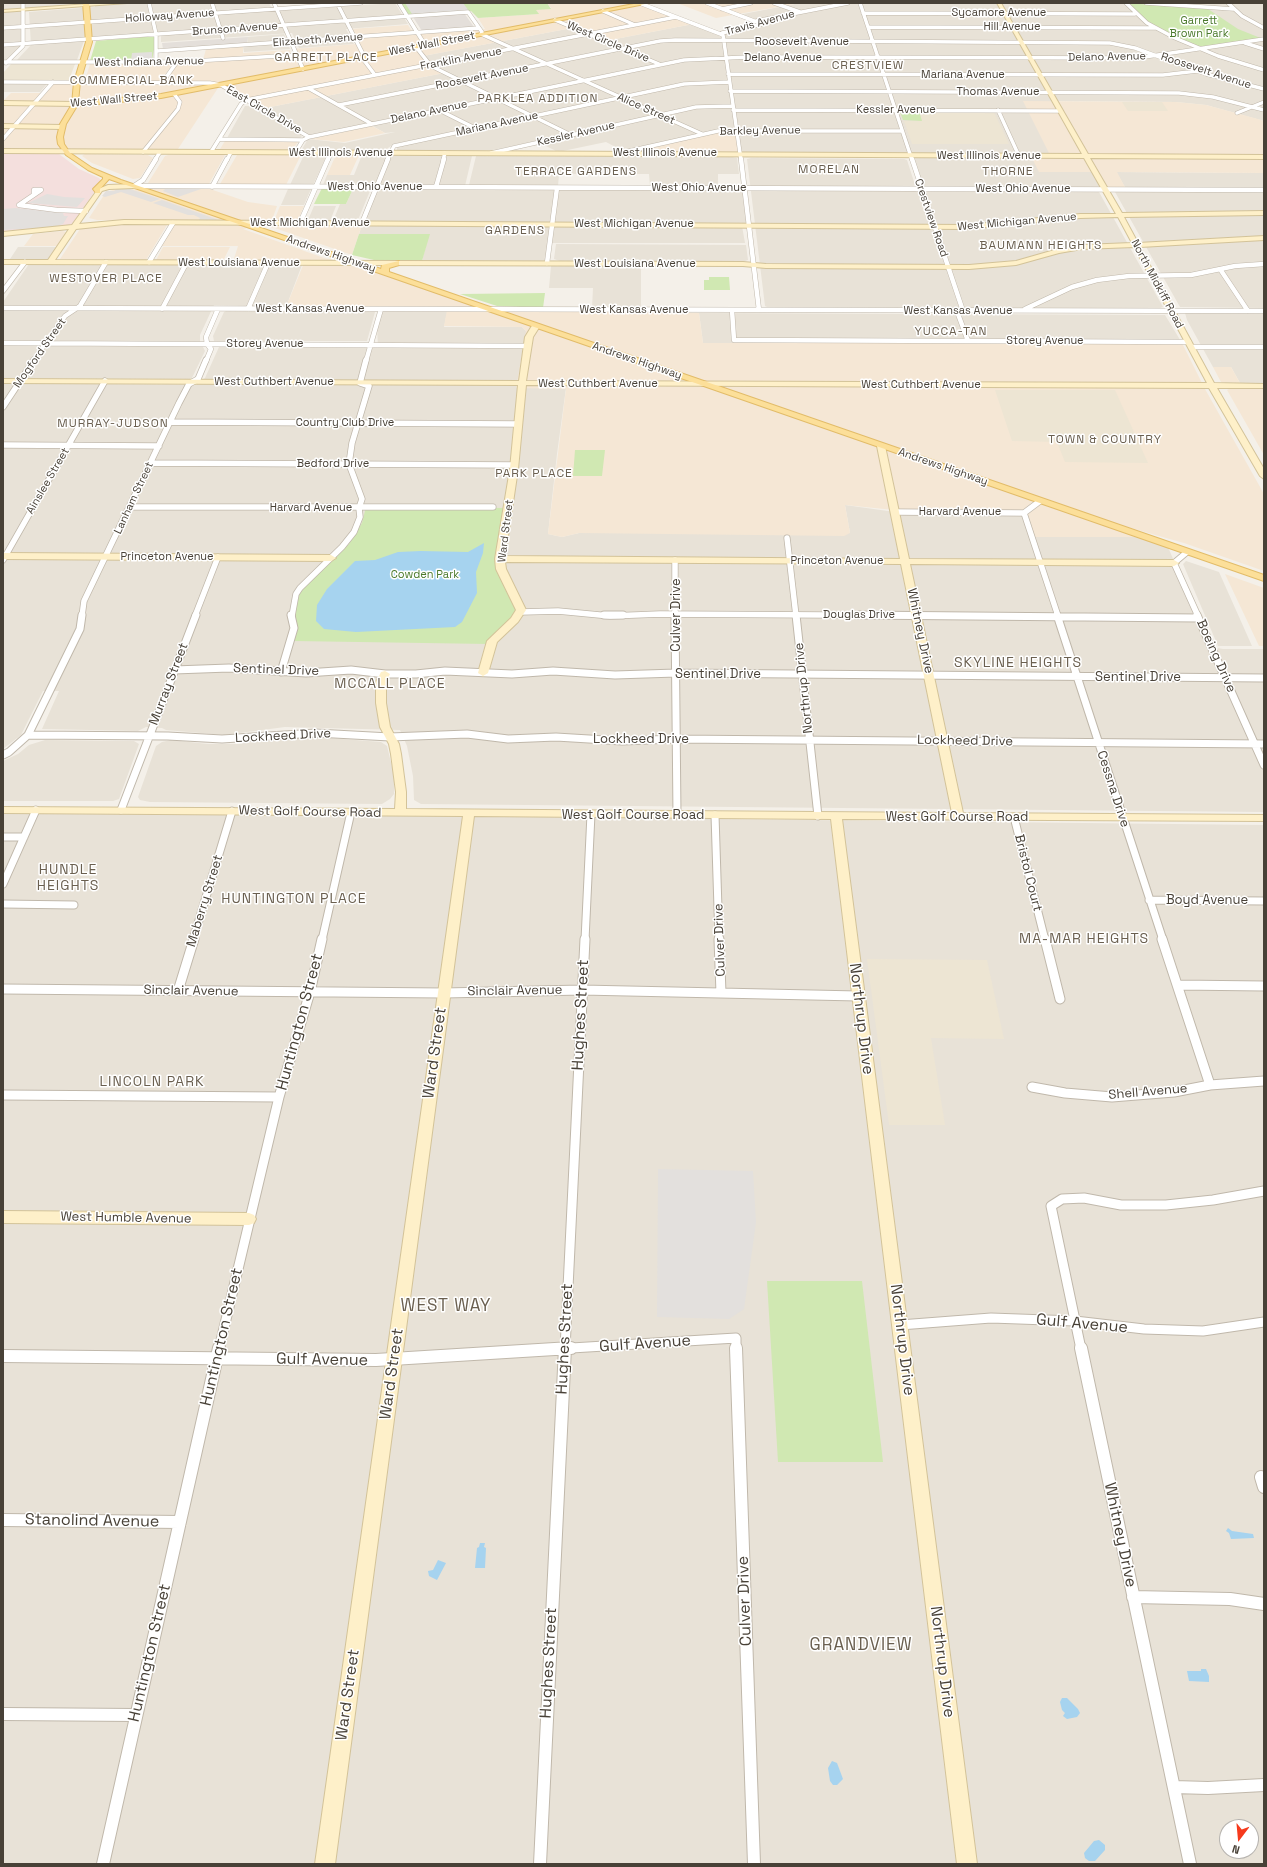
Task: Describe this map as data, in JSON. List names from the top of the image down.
{
  "streets": {
    "main road": ["West Wall Street", "Andrews Highway"],
    "street": [
      "Sycamore Avenue",
      "Holloway Avenue",
      "Travis Avenue",
      "Hill Avenue",
      "Brunson Avenue",
      "Elizabeth Avenue",
      "West Circle Drive",
      "Roosevelt Avenue",
      "Delano Avenue",
      "Franklin Avenue",
      "West Indiana Avenue",
      "Mariana Avenue",
      "Thomas Avenue",
      "Alice Street",
      "East Circle Drive",
      "Kessler Avenue",
      "Barkley Avenue",
      "West Illinois Avenue",
      "West Ohio Avenue",
      "Crestview Road",
      "West Michigan Avenue",
      "West Louisiana Avenue",
      "North Midkiff Road",
      "West Kansas Avenue",
      "Storey Avenue",
      "Mogford Street",
      "West Cuthbert Avenue",
      "Country Club Drive",
      "Bedford Drive",
      "Ainslee Street",
      "Lanham Street",
      "Harvard Avenue",
      "Ward Street",
      "Princeton Avenue",
      "Culver Drive",
      "Douglas Drive",
      "Whitney Drive",
      "Boeing Drive",
      "Sentinel Drive",
      "Murray Street",
      "Northrup Drive",
      "Lockheed Drive",
      "Cessna Drive",
      "West Golf Course Road",
      "Bristol Court",
      "Boyd Avenue",
      "Maberry Street",
      "Sinclair Avenue",
      "Hughes Street",
      "Huntington Street",
      "Shell Avenue",
      "West Humble Avenue",
      "Gulf Avenue",
      "Stanolind Avenue"
    ]
  },
  "crossings": [
    ["Sycamore Avenue", "Crestview Road"],
    ["Sycamore Avenue", "North Midkiff Road"],
    ["Hill Avenue", "Crestview Road"],
    ["Hill Avenue", "North Midkiff Road"],
    ["Brunson Avenue", "Elizabeth Avenue"],
    ["Brunson Avenue", "West Wall Street"],
    ["Brunson Avenue", "Alice Street"],
    ["Elizabeth Avenue", "West Wall Street"],
    ["Elizabeth Avenue", "Alice Street"],
    ["West Circle Drive", "Roosevelt Avenue"],
    ["West Circle Drive", "West Wall Street"],
    ["West Circle Drive", "Delano Avenue"],
    ["West Circle Drive", "Franklin Avenue"],
    ["Roosevelt Avenue", "Delano Avenue"],
    ["Roosevelt Avenue", "Mariana Avenue"],
    ["Roosevelt Avenue", "Alice Street"],
    ["Roosevelt Avenue", "Crestview Road"],
    ["Roosevelt Avenue", "North Midkiff Road"],
    ["West Wall Street", "Alice Street"],
    ["West Wall Street", "East Circle Drive"],
    ["Delano Avenue", "Alice Street"],
    ["Delano Avenue", "East Circle Drive"],
    ["Delano Avenue", "Crestview Road"],
    ["Delano Avenue", "North Midkiff Road"],
    ["Franklin Avenue", "Alice Street"],
    ["Franklin Avenue", "East Circle Drive"],
    ["Mariana Avenue", "Alice Street"],
    ["Mariana Avenue", "West Illinois Avenue"],
    ["Mariana Avenue", "Crestview Road"],
    ["Mariana Avenue", "North Midkiff Road"],
    ["Thomas Avenue", "Crestview Road"],
    ["Thomas Avenue", "North Midkiff Road"],
    ["Alice Street", "Kessler Avenue"],
    ["Alice Street", "Barkley Avenue"],
    ["East Circle Drive", "West Illinois Avenue"],
    ["Kessler Avenue", "West Illinois Avenue"],
    ["Kessler Avenue", "Crestview Road"],
    ["Kessler Avenue", "North Midkiff Road"],
    ["Barkley Avenue", "West Illinois Avenue"],
    ["Barkley Avenue", "Crestview Road"],
    ["West Illinois Avenue", "Crestview Road"],
    ["West Illinois Avenue", "Andrews Highway"],
    ["West Illinois Avenue", "North Midkiff Road"],
    ["West Ohio Avenue", "Crestview Road"],
    ["West Ohio Avenue", "Andrews Highway"],
    ["West Ohio Avenue", "North Midkiff Road"],
    ["Crestview Road", "West Michigan Avenue"],
    ["Crestview Road", "West Louisiana Avenue"],
    ["Crestview Road", "West Kansas Avenue"],
    ["Crestview Road", "Storey Avenue"],
    ["West Michigan Avenue", "Andrews Highway"],
    ["West Michigan Avenue", "North Midkiff Road"],
    ["Andrews Highway", "West Louisiana Avenue"],
    ["Andrews Highway", "West Kansas Avenue"],
    ["Andrews Highway", "West Cuthbert Avenue"],
    ["Andrews Highway", "Ward Street"],
    ["Andrews Highway", "Whitney Drive"],
    ["West Louisiana Avenue", "North Midkiff Road"],
    ["West Louisiana Avenue", "Mogford Street"],
    ["North Midkiff Road", "West Kansas Avenue"],
    ["North Midkiff Road", "Storey Avenue"],
    ["North Midkiff Road", "West Cuthbert Avenue"],
    ["West Kansas Avenue", "Storey Avenue"],
    ["West Kansas Avenue", "Mogford Street"],
    ["West Kansas Avenue", "Lanham Street"],
    ["Storey Avenue", "Mogford Street"],
    ["Storey Avenue", "Lanham Street"],
    ["Storey Avenue", "Ward Street"],
    ["Mogford Street", "West Cuthbert Avenue"],
    ["West Cuthbert Avenue", "Ainslee Street"],
    ["West Cuthbert Avenue", "Lanham Street"],
    ["West Cuthbert Avenue", "Ward Street"],
    ["Country Club Drive", "Lanham Street"],
    ["Country Club Drive", "Ward Street"],
    ["Bedford Drive", "Lanham Street"],
    ["Bedford Drive", "Ward Street"],
    ["Ainslee Street", "Princeton Avenue"],
    ["Lanham Street", "Harvard Avenue"],
    ["Lanham Street", "Princeton Avenue"],
    ["Lanham Street", "Lockheed Drive"],
    ["Harvard Avenue", "Whitney Drive"],
    ["Harvard Avenue", "Cessna Drive"],
    ["Ward Street", "Princeton Avenue"],
    ["Ward Street", "Douglas Drive"],
    ["Ward Street", "West Golf Course Road"],
    ["Ward Street", "Sinclair Avenue"],
    ["Ward Street", "Gulf Avenue"],
    ["Princeton Avenue", "Culver Drive"],
    ["Princeton Avenue", "Whitney Drive"],
    ["Princeton Avenue", "Boeing Drive"],
    ["Princeton Avenue", "Murray Street"],
    ["Princeton Avenue", "Northrup Drive"],
    ["Princeton Avenue", "Cessna Drive"],
    ["Culver Drive", "Douglas Drive"],
    ["Culver Drive", "Sentinel Drive"],
    ["Culver Drive", "Lockheed Drive"],
    ["Culver Drive", "West Golf Course Road"],
    ["Culver Drive", "Sinclair Avenue"],
    ["Culver Drive", "Gulf Avenue"],
    ["Douglas Drive", "Whitney Drive"],
    ["Douglas Drive", "Boeing Drive"],
    ["Douglas Drive", "Northrup Drive"],
    ["Douglas Drive", "Cessna Drive"],
    ["Whitney Drive", "Sentinel Drive"],
    ["Whitney Drive", "Lockheed Drive"],
    ["Whitney Drive", "West Golf Course Road"],
    ["Whitney Drive", "Gulf Avenue"],
    ["Boeing Drive", "Sentinel Drive"],
    ["Boeing Drive", "Lockheed Drive"],
    ["Sentinel Drive", "Murray Street"],
    ["Sentinel Drive", "Northrup Drive"],
    ["Sentinel Drive", "Cessna Drive"],
    ["Murray Street", "Lockheed Drive"],
    ["Murray Street", "West Golf Course Road"],
    ["Northrup Drive", "Lockheed Drive"],
    ["Northrup Drive", "West Golf Course Road"],
    ["Northrup Drive", "Sinclair Avenue"],
    ["Northrup Drive", "Gulf Avenue"],
    ["Lockheed Drive", "Cessna Drive"],
    ["Cessna Drive", "West Golf Course Road"],
    ["Cessna Drive", "Boyd Avenue"],
    ["Cessna Drive", "Shell Avenue"],
    ["West Golf Course Road", "Bristol Court"],
    ["West Golf Course Road", "Maberry Street"],
    ["West Golf Course Road", "Hughes Street"],
    ["West Golf Course Road", "Huntington Street"],
    ["Maberry Street", "Sinclair Avenue"],
    ["Sinclair Avenue", "Hughes Street"],
    ["Sinclair Avenue", "Huntington Street"],
    ["Hughes Street", "Gulf Avenue"],
    ["Huntington Street", "West Humble Avenue"],
    ["Huntington Street", "Gulf Avenue"],
    ["Huntington Street", "Stanolind Avenue"]
  ],
  "districts": [
    "GARRETT PLACE",
    "CRESTVIEW",
    "COMMERCIAL BANK",
    "PARKLEA ADDITION",
    "MORELAN",
    "TERRACE GARDENS",
    "THORNE",
    "GARDENS",
    "BAUMANN HEIGHTS",
    "WESTOVER PLACE",
    "YUCCA-TAN",
    "MURRAY-JUDSON",
    "TOWN & COUNTRY",
    "PARK PLACE",
    "SKYLINE HEIGHTS",
    "MCCALL PLACE",
    "HUNDLE HEIGHTS",
    "HUNTINGTON PLACE",
    "MA-MAR HEIGHTS",
    "LINCOLN PARK",
    "WEST WAY",
    "GRANDVIEW"
  ],
  "parks": ["Garrett Brown Park", "Cowden Park"],
  "north": "bottom"
}
